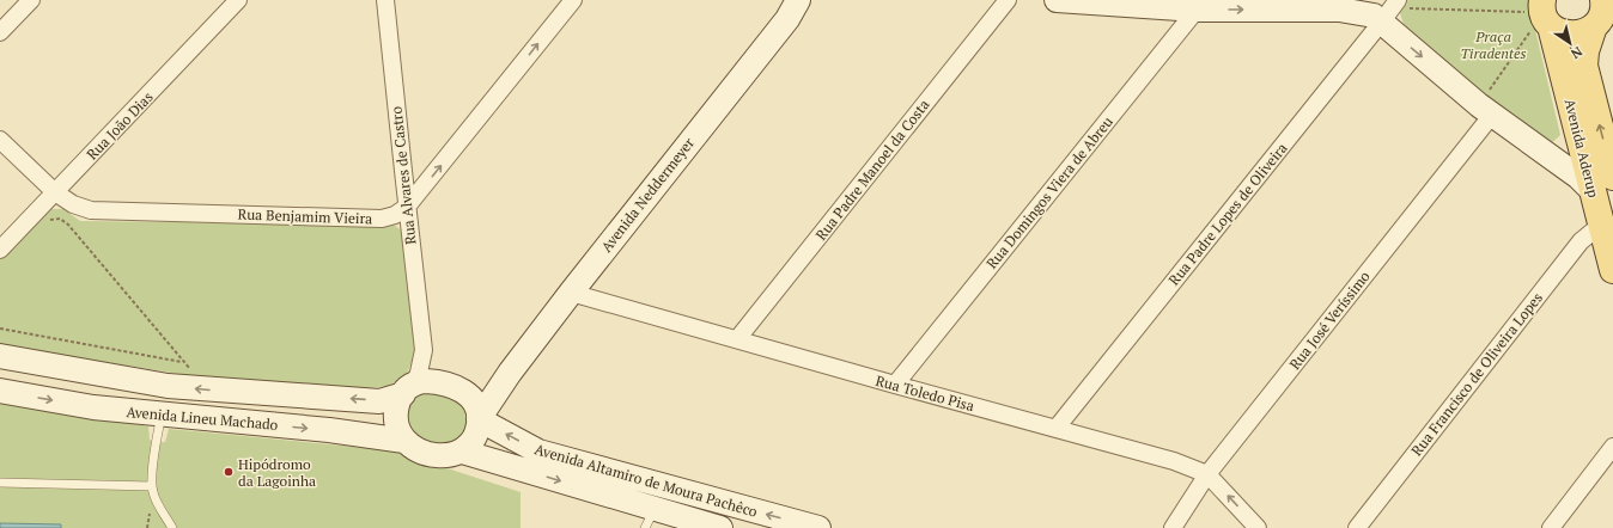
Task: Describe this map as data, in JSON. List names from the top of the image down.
{
  "streets": {
    "main road": [
      "Avenida Aderup",
      "Avenida Neddermeyer",
      "Avenida Lineu Machado",
      "Avenida Altamiro de Moura Pachêco"
    ],
    "street": [
      "Rua João Dias",
      "Rua Padre Manoel da Costa",
      "Rua Alvares de Castro",
      "Rua Domingos Viera de Abreu",
      "Rua Padre Lopes de Oliveira",
      "Rua Benjamim Vieira",
      "Rua José Veríssimo",
      "Rua Francisco de Oliveira Lopes",
      "Rua Toledo Pisa"
    ]
  },
  "crossings": [
    ["Rua João Dias", "Rua Benjamim Vieira"],
    ["Avenida Aderup", "Rua Francisco de Oliveira Lopes"],
    ["Rua Padre Manoel da Costa", "Rua Toledo Pisa"],
    ["Rua Alvares de Castro", "Avenida Neddermeyer"],
    ["Rua Alvares de Castro", "Rua Benjamim Vieira"],
    ["Rua Alvares de Castro", "Avenida Lineu Machado"],
    ["Rua Alvares de Castro", "Avenida Altamiro de Moura Pachêco"],
    ["Rua Domingos Viera de Abreu", "Rua Toledo Pisa"],
    ["Avenida Neddermeyer", "Rua Toledo Pisa"],
    ["Avenida Neddermeyer", "Avenida Lineu Machado"],
    ["Avenida Neddermeyer", "Avenida Altamiro de Moura Pachêco"],
    ["Rua Padre Lopes de Oliveira", "Rua Toledo Pisa"],
    ["Rua José Veríssimo", "Rua Toledo Pisa"],
    ["Avenida Lineu Machado", "Avenida Altamiro de Moura Pachêco"]
  ],
  "one_way": ["Rua Benjamim Vieira"],
  "parks": ["Praça Tiradentes"],
  "places": ["Hipódromo da Lagoinha"],
  "north": "bottom right"
}
